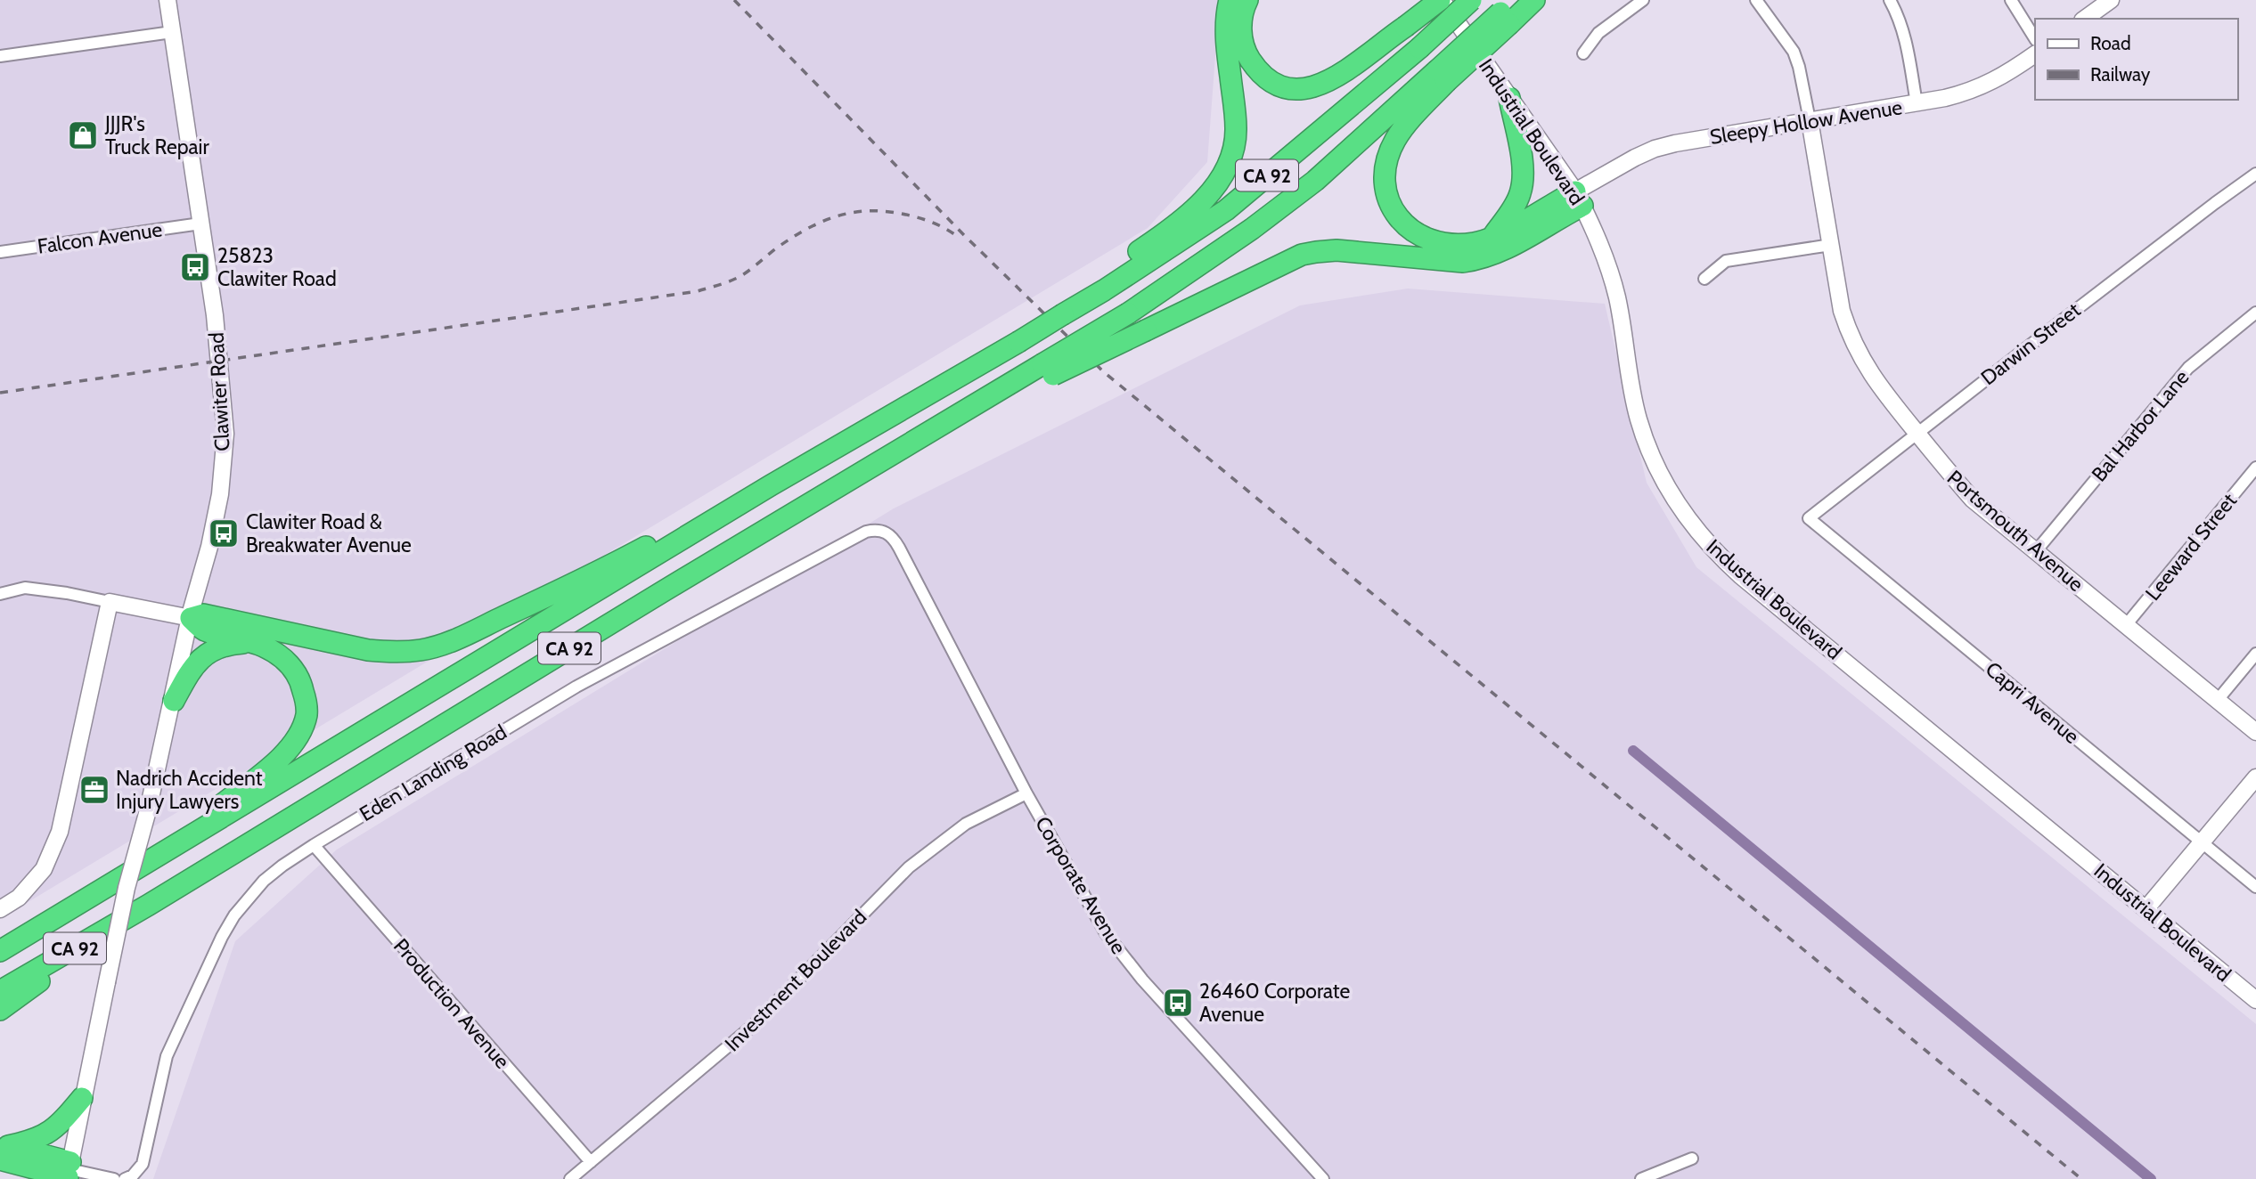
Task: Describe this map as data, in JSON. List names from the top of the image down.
{
  "streets": {
    "highway": ["CA 92"],
    "street": [
      "Sleepy Hollow Avenue",
      "Industrial Boulevard",
      "Falcon Avenue",
      "Darwin Street",
      "Clawiter Road",
      "Bal Harbor Lane",
      "Portsmouth Avenue",
      "Leeward Street",
      "Capri Avenue",
      "Eden Landing Road",
      "Corporate Avenue",
      "Investment Boulevard",
      "Production Avenue"
    ]
  },
  "crossings": [
    ["Sleepy Hollow Avenue", "Industrial Boulevard"],
    ["Sleepy Hollow Avenue", "Portsmouth Avenue"],
    ["Falcon Avenue", "Clawiter Road"],
    ["Darwin Street", "Portsmouth Avenue"],
    ["Darwin Street", "Capri Avenue"],
    ["Bal Harbor Lane", "Portsmouth Avenue"],
    ["Portsmouth Avenue", "Leeward Street"],
    ["Eden Landing Road", "Corporate Avenue"],
    ["Eden Landing Road", "Production Avenue"],
    ["Corporate Avenue", "Investment Boulevard"],
    ["Investment Boulevard", "Production Avenue"]
  ],
  "places": {
    "shop": ["JJJR's Truck Repair"],
    "bus stop": ["25823 Clawiter Road", "Clawiter Road & Breakwater Avenue", "26460 Corporate Avenue"],
    "office": ["Nadrich Accident Injury Lawyers"]
  },
  "legend": ["Road", "Railway"]
}
